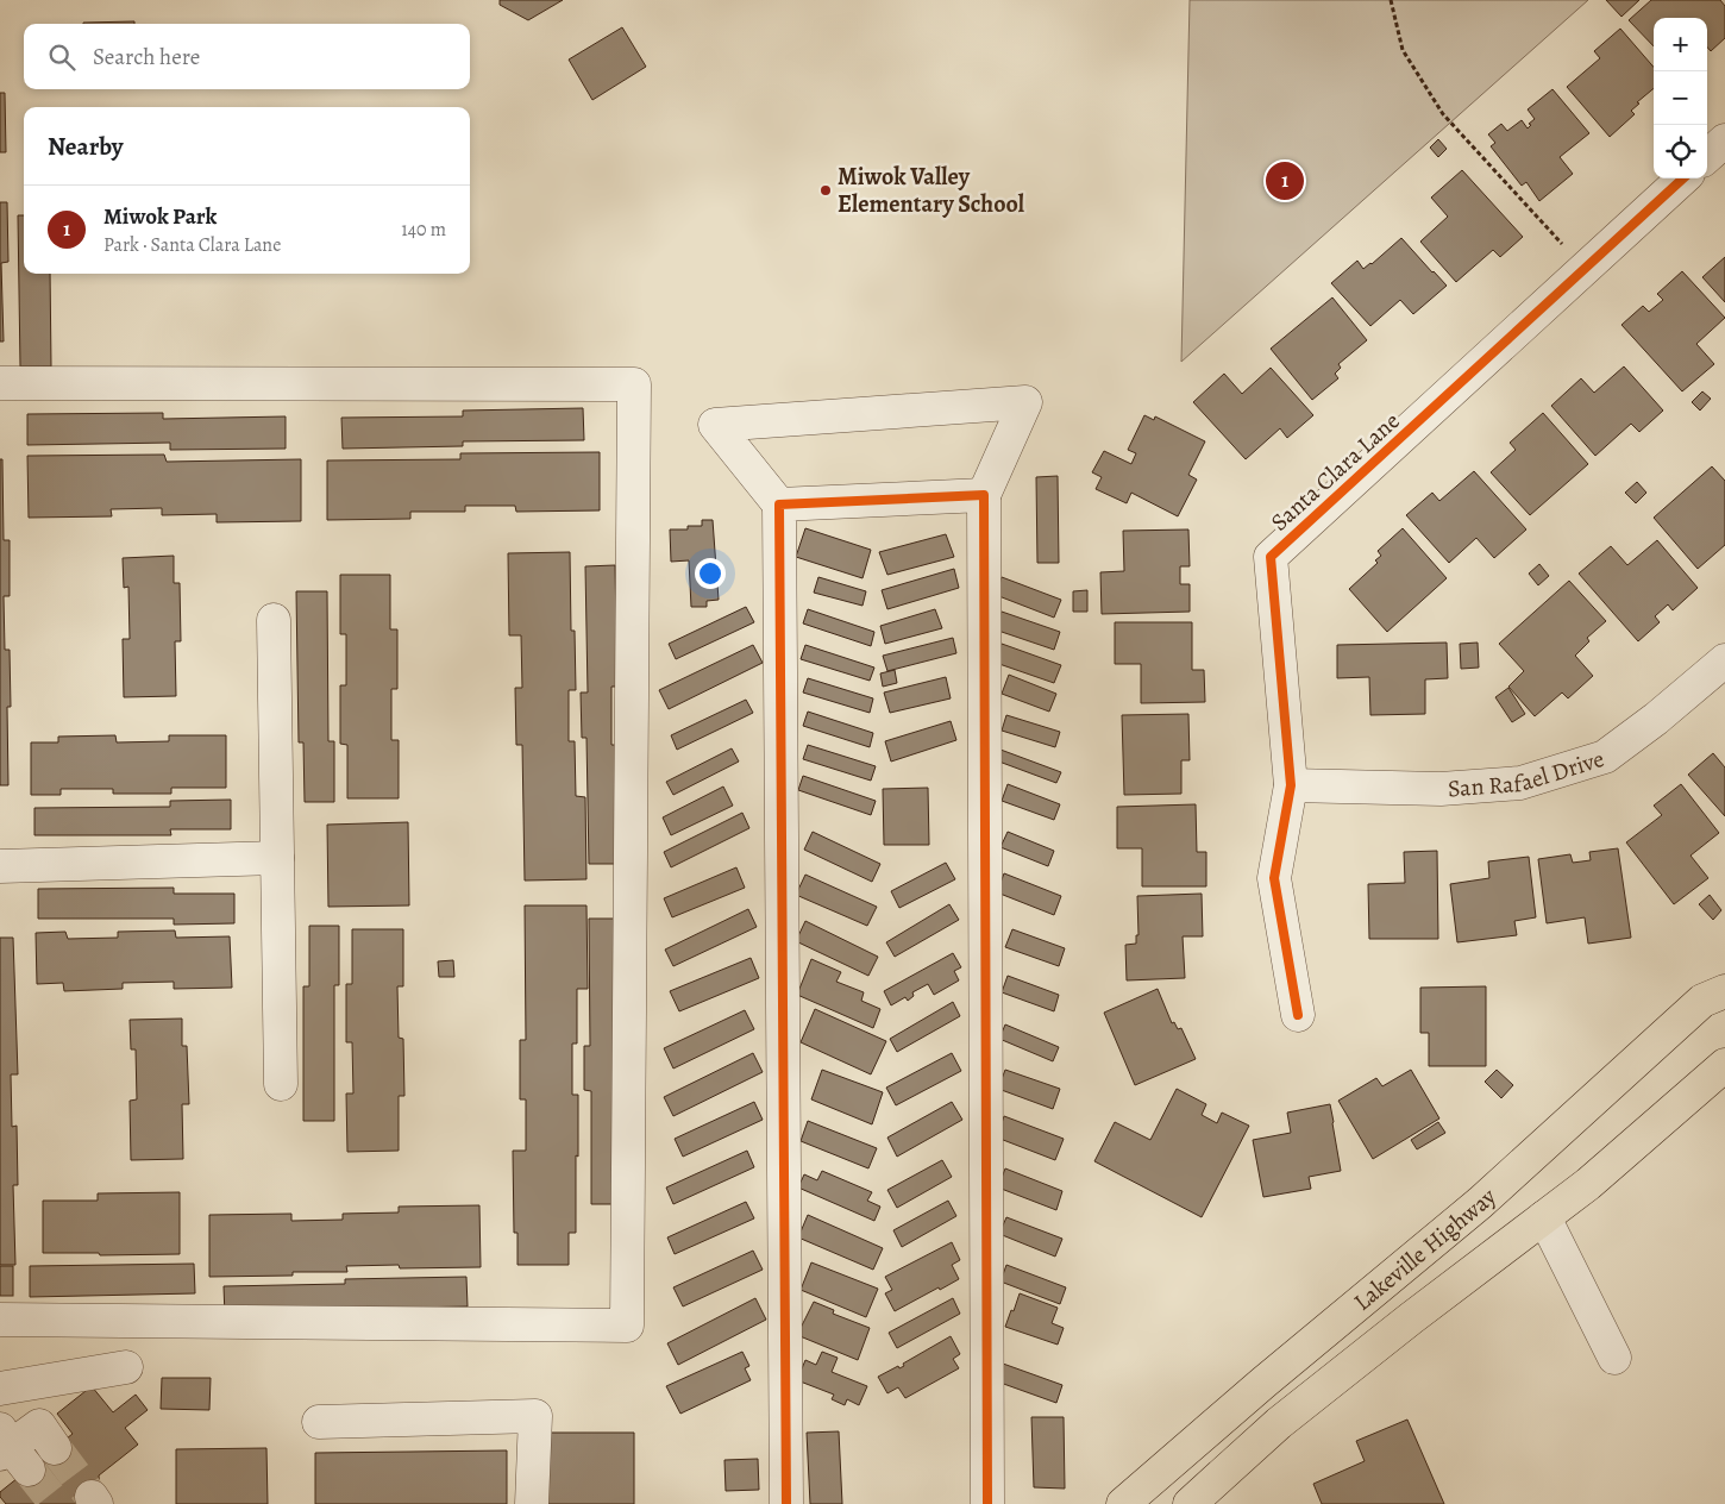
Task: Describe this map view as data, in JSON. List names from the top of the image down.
{
  "streets": {
    "main road": ["Lakeville Highway"],
    "street": ["Santa Clara Lane", "San Rafael Drive"]
  },
  "crossings": [
    ["Santa Clara Lane", "San Rafael Drive"]
  ],
  "places": ["Miwok Valley Elementary School"],
  "page": {
    "map_buttons": ["+", "−"],
    "search": "Search here",
    "heading": "Nearby",
    "pins": "1",
    "list": [
      {
        "mark": "1",
        "name": "Miwok Park",
        "note": "Park · Santa Clara Lane",
        "value": "140 m"
      }
    ]
  }
}
